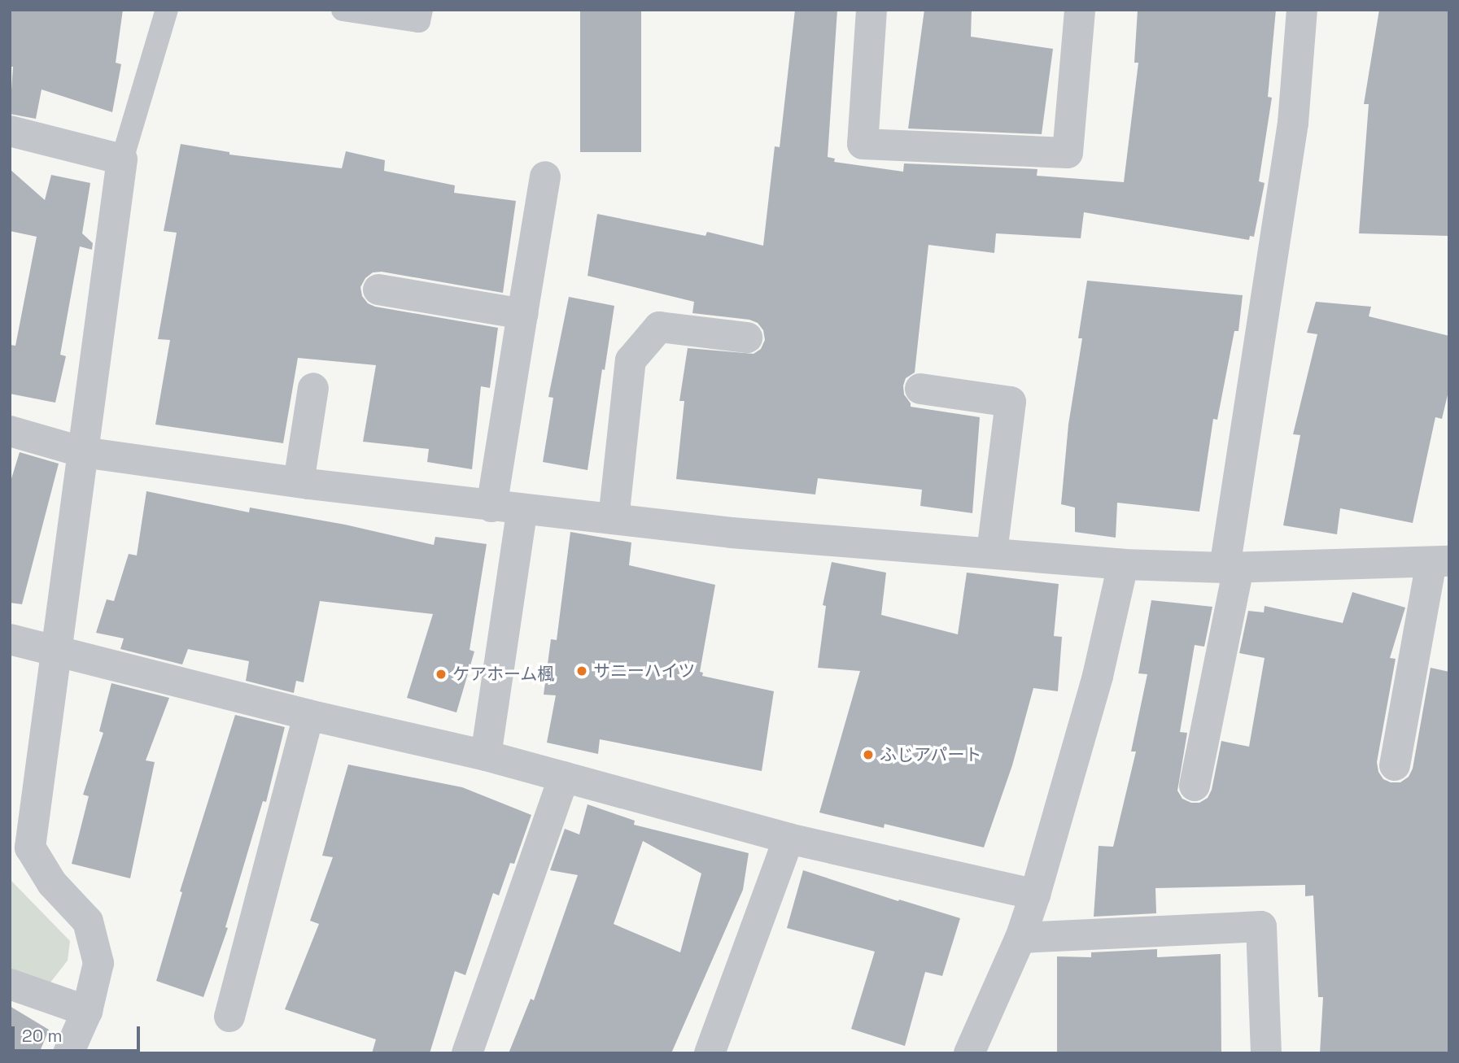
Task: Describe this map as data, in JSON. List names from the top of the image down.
{
  "places": ["サニーハイツ", "ケアホーム楓", "ふじアパート"],
  "scale_bar": "20 m"
}
